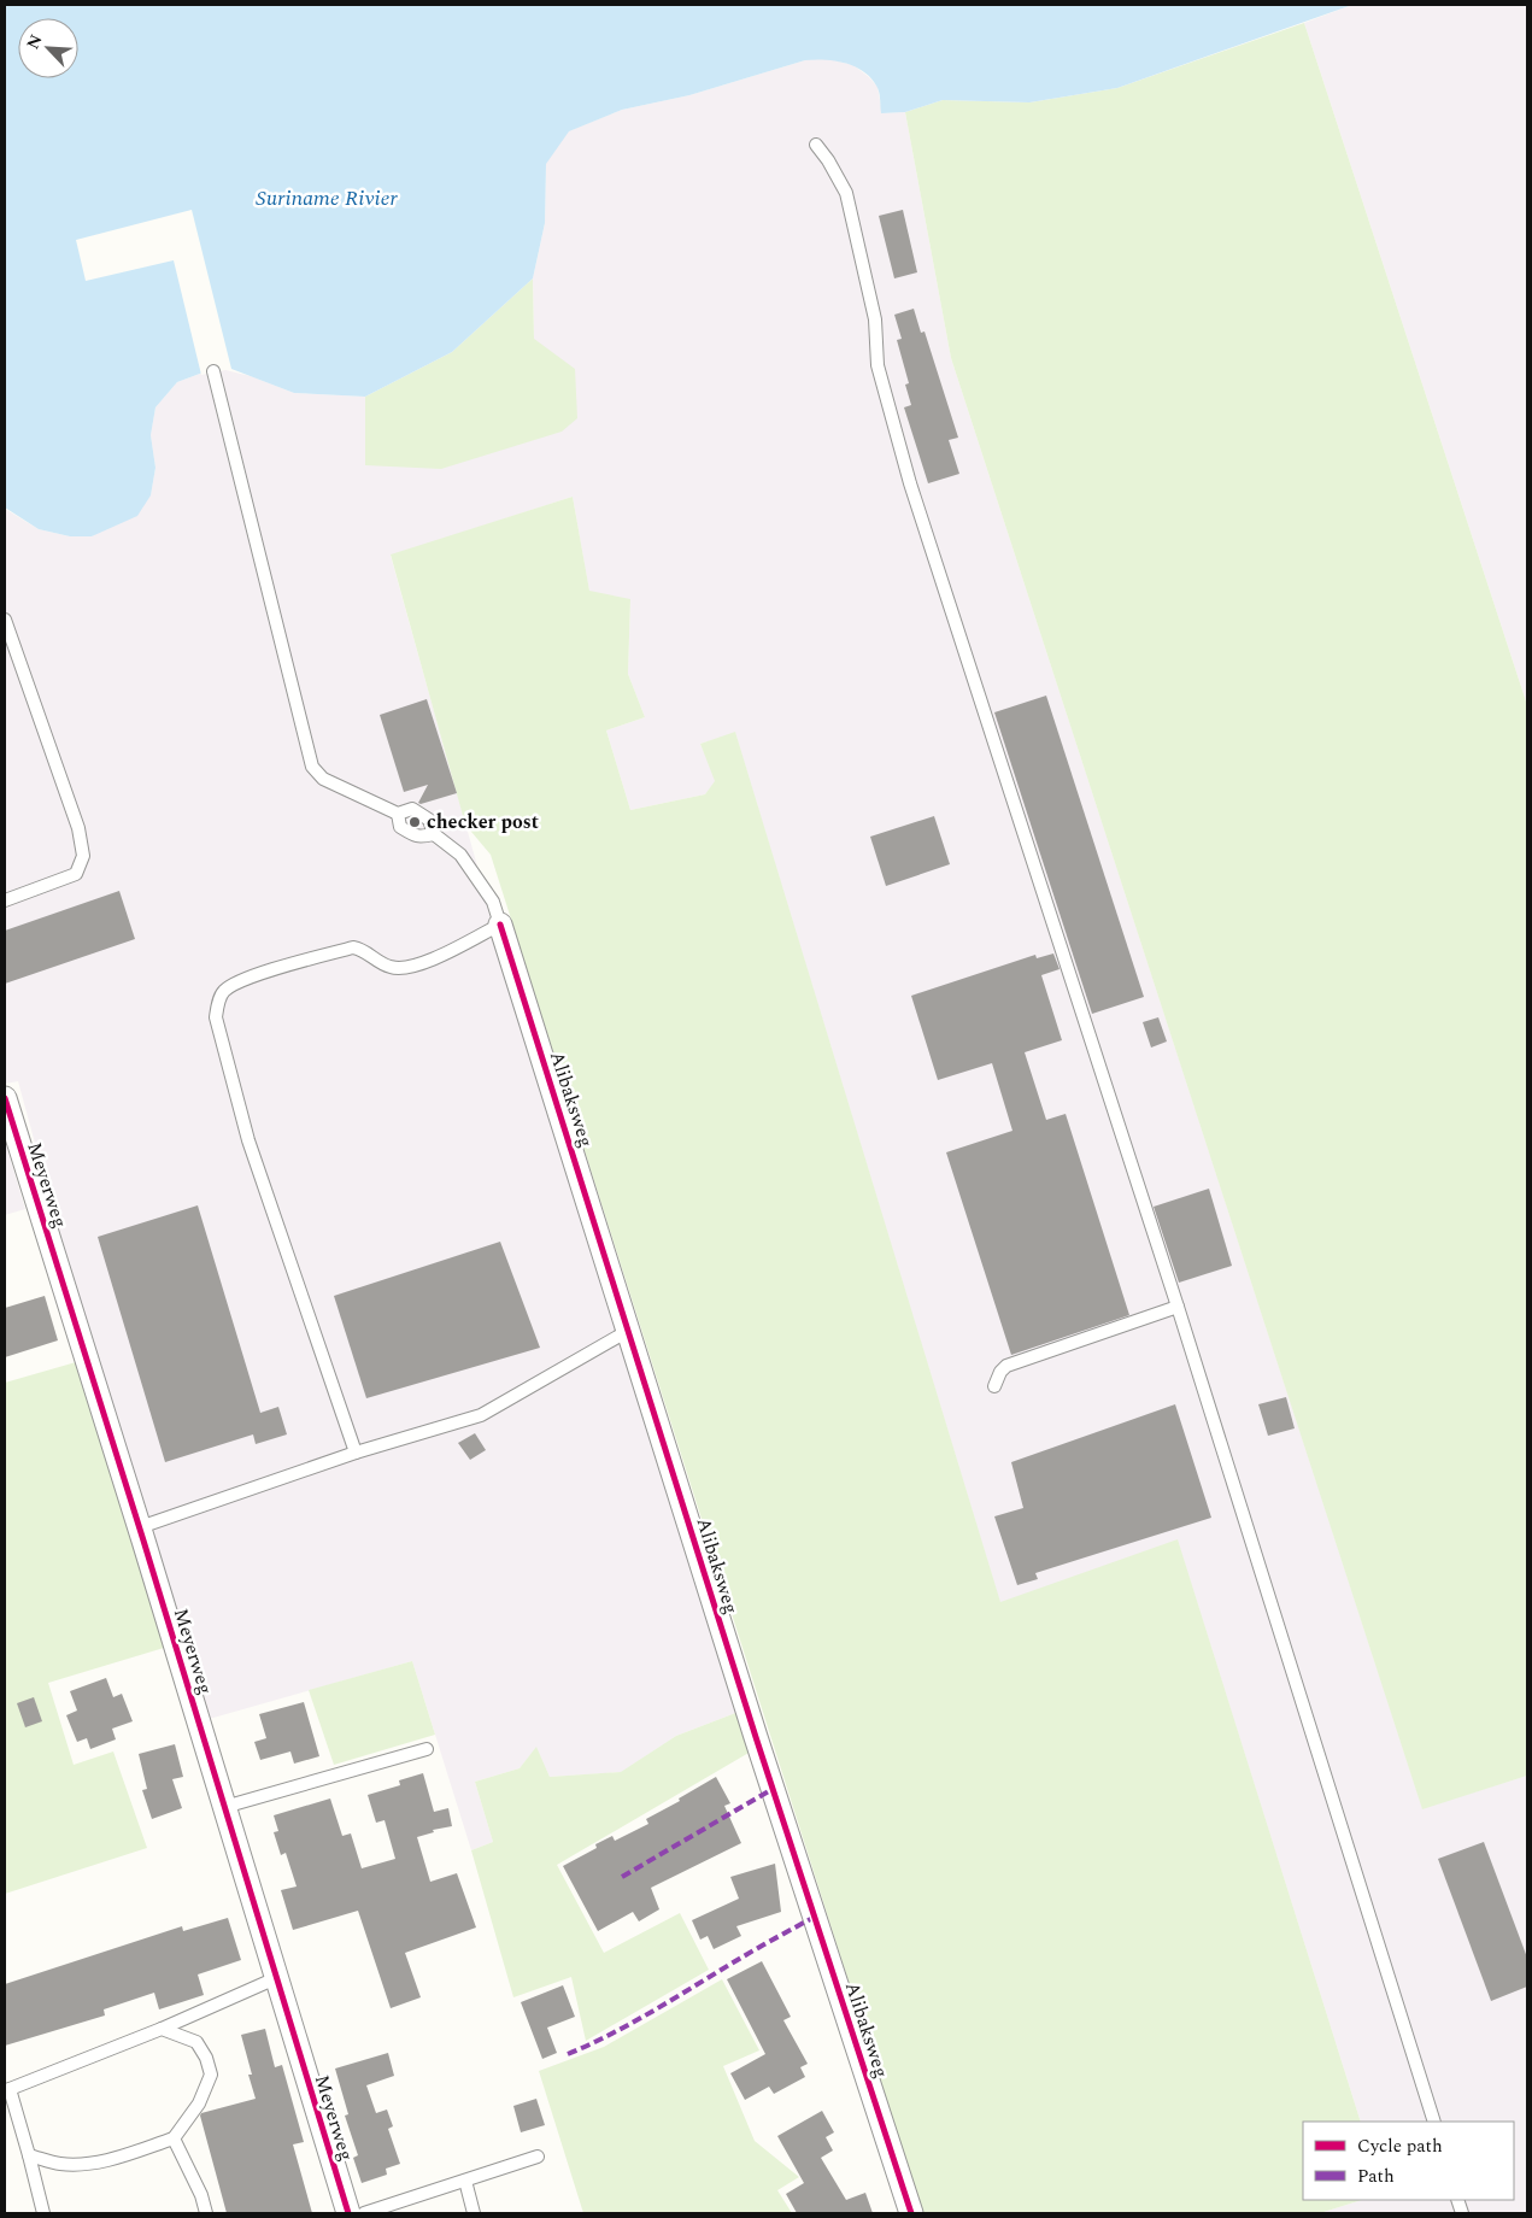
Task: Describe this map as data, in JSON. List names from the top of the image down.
{
  "streets": {
    "street": ["Alibaksweg", "Meyerweg"]
  },
  "water": ["Suriname Rivier"],
  "places": ["checker post"],
  "legend": ["Cycle path", "Path"],
  "north": "top left"
}
